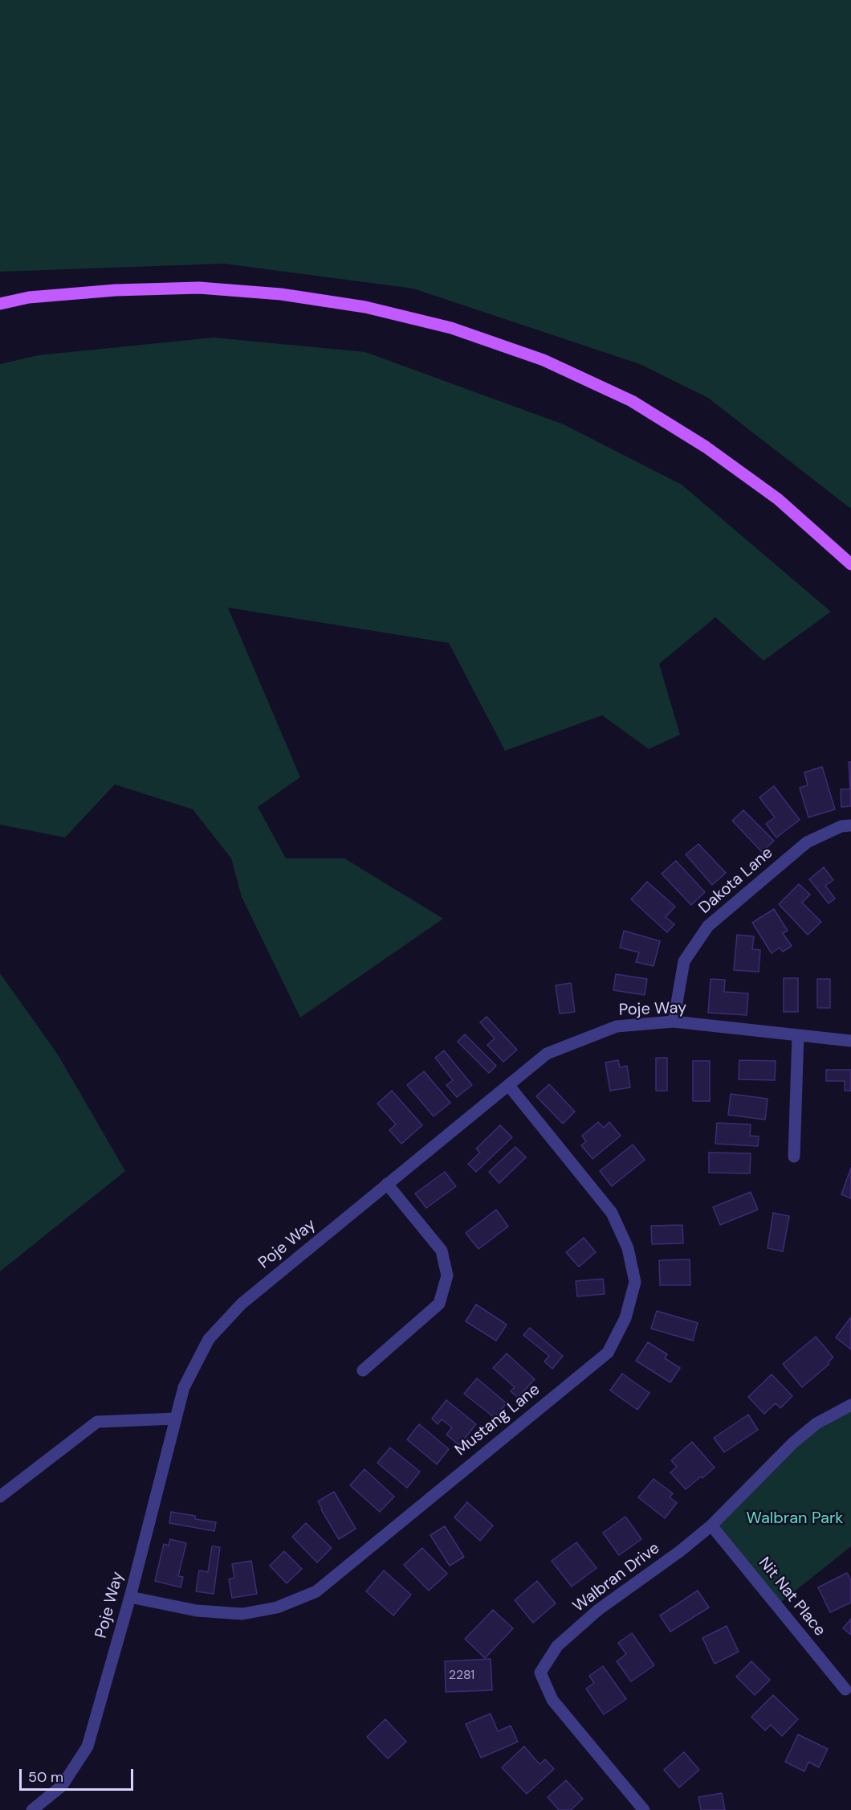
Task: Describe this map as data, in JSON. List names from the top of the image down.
{
  "streets": {
    "street": [
      "Dakota Lane",
      "Poje Way",
      "Mustang Lane",
      "Walbran Drive",
      "Nit Nat Place"
    ]
  },
  "crossings": [
    ["Dakota Lane", "Poje Way"],
    ["Poje Way", "Mustang Lane"],
    ["Walbran Drive", "Nit Nat Place"]
  ],
  "parks": ["Walbran Park"],
  "house_numbers": ["2281"],
  "scale_bar": "50 m"
}
